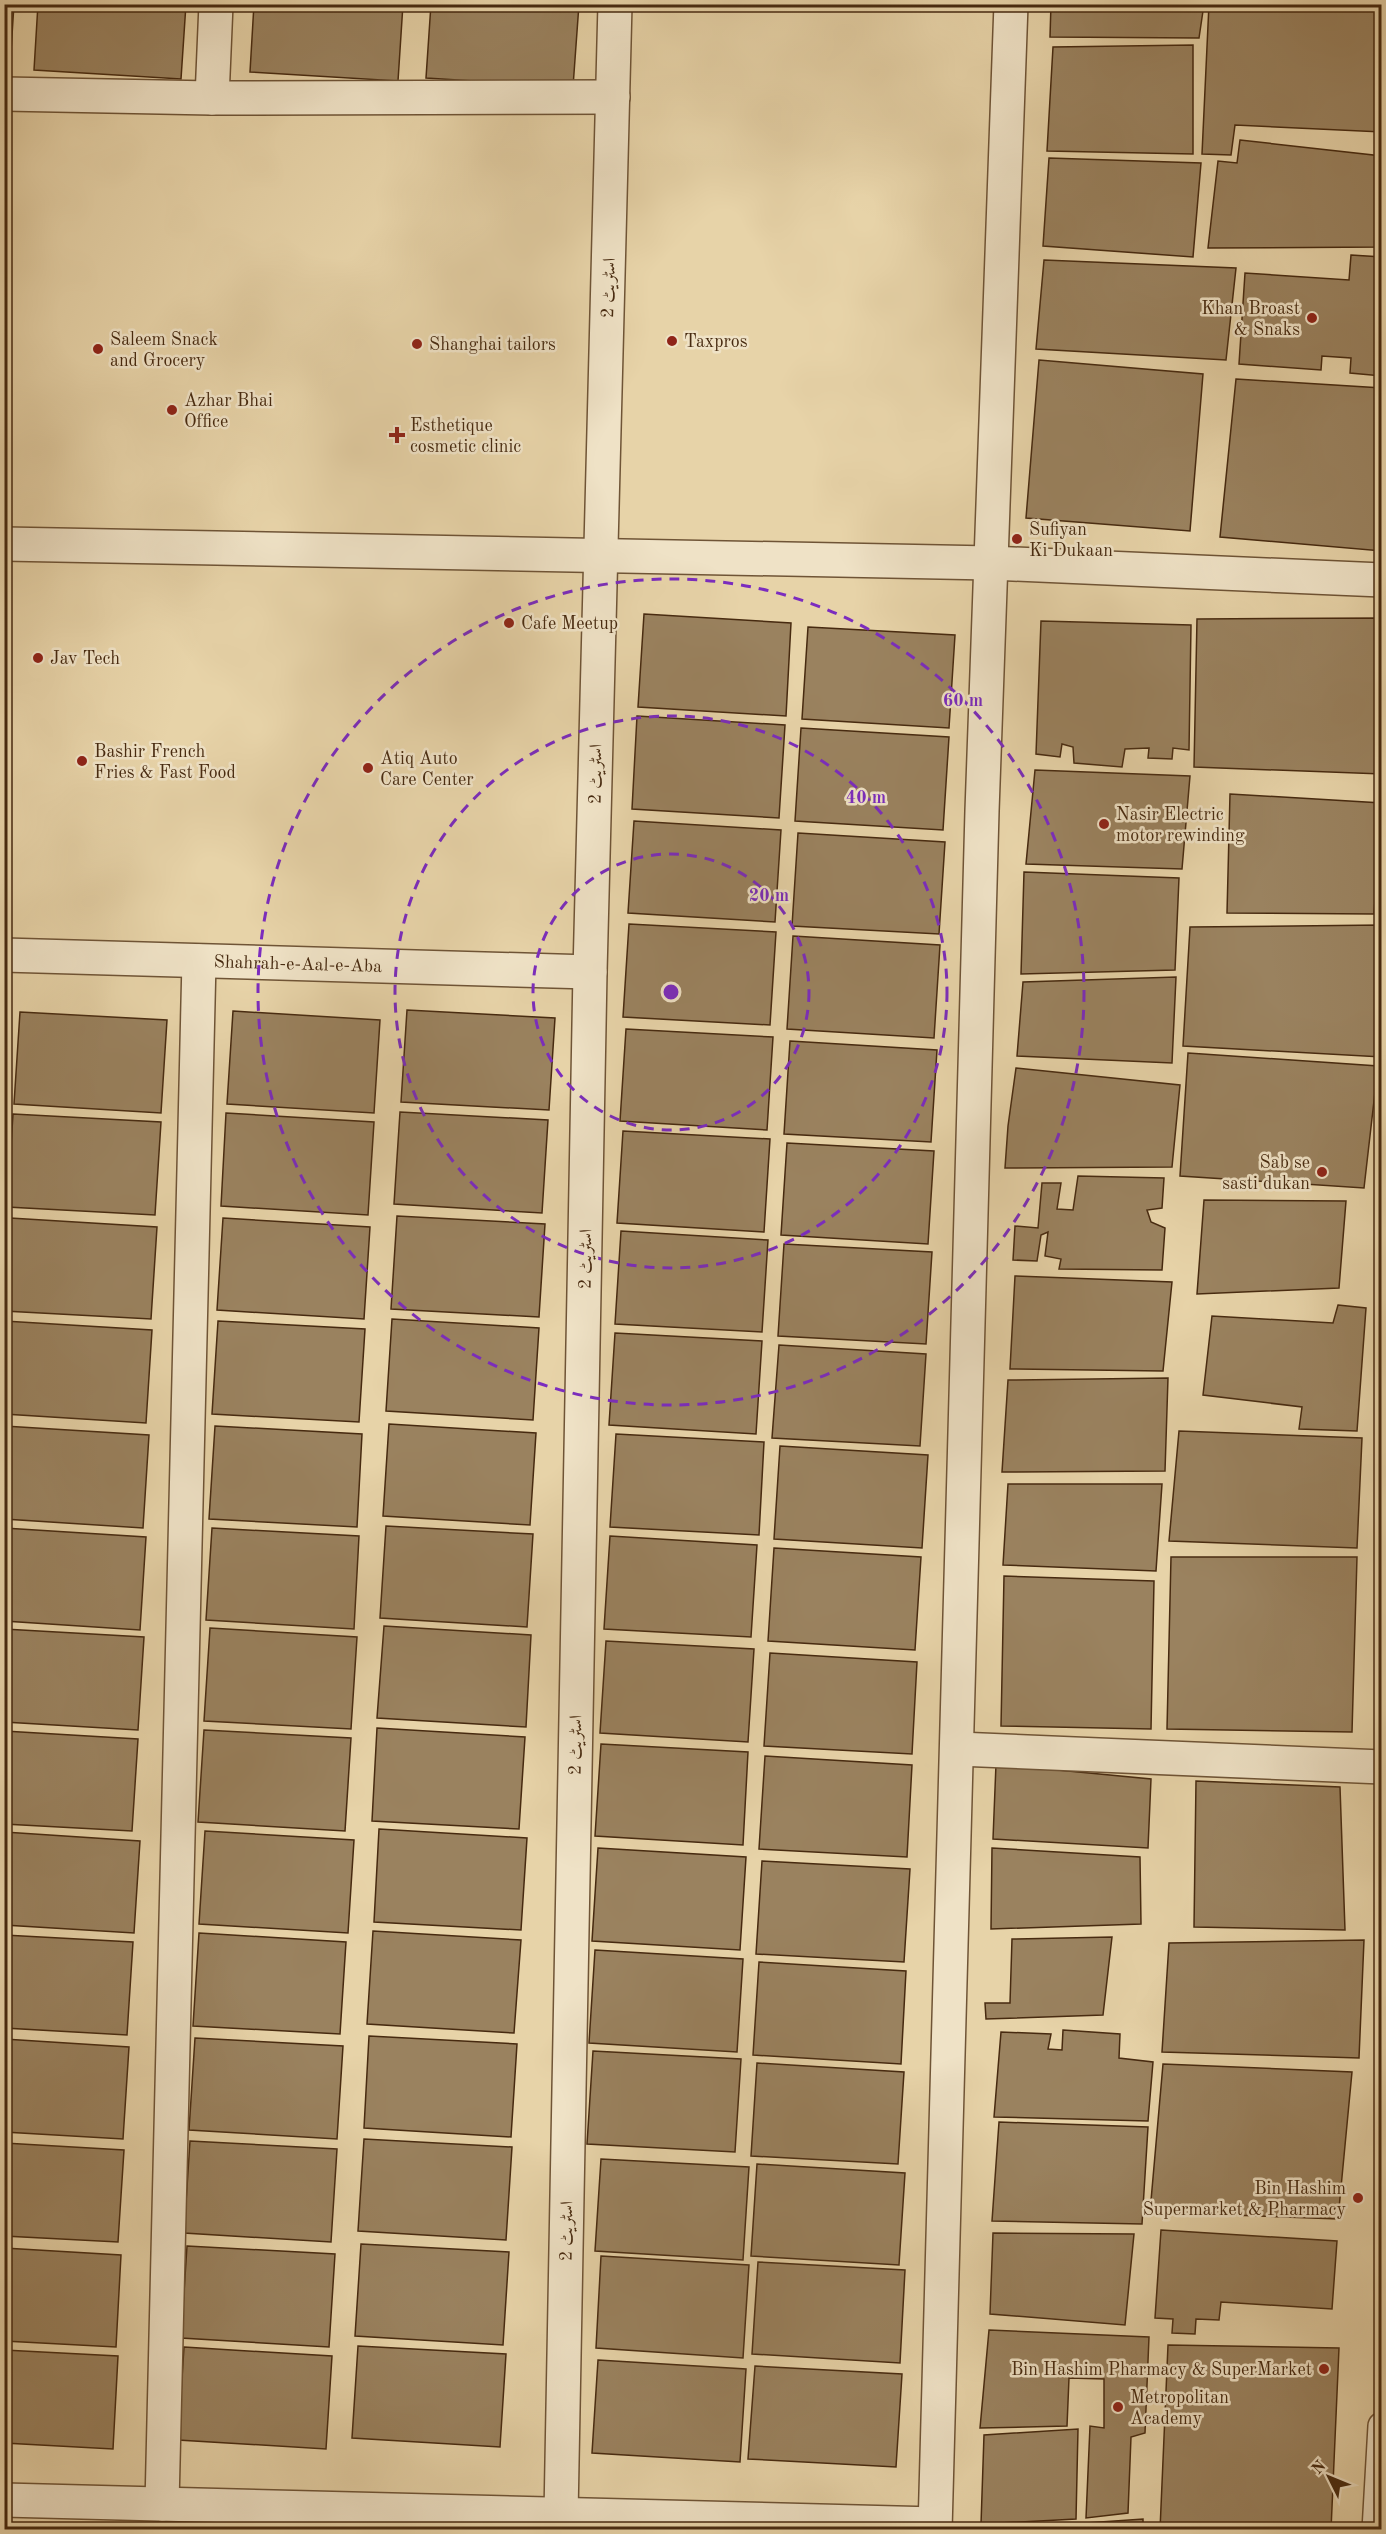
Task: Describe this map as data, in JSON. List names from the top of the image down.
{
  "streets": {
    "street": ["اسٹریٹ 2", "Shahrah-e-Aal-e-Aba"]
  },
  "crossings": [
    ["اسٹریٹ 2", "Shahrah-e-Aal-e-Aba"]
  ],
  "places": {
    "other": [
      "Khan Broast & Snaks",
      "Taxpros",
      "Shanghai tailors",
      "Saleem Snack and Grocery",
      "Azhar Bhai Office",
      "Sufiyan Ki Dukaan",
      "Cafe Meetup",
      "Jav Tech",
      "Bashir French Fries & Fast Food",
      "Atiq Auto Care Center",
      "Nasir Electric motor rewinding",
      "Sab se sasti dukan",
      "Bin Hashim Supermarket & Pharmacy",
      "Bin Hashim Pharmacy & SuperMarket",
      "Metropolitan Academy"
    ],
    "health": ["Esthetique cosmetic clinic"]
  },
  "north": "top left",
  "rings": ["60 m", "40 m", "20 m"]
}
